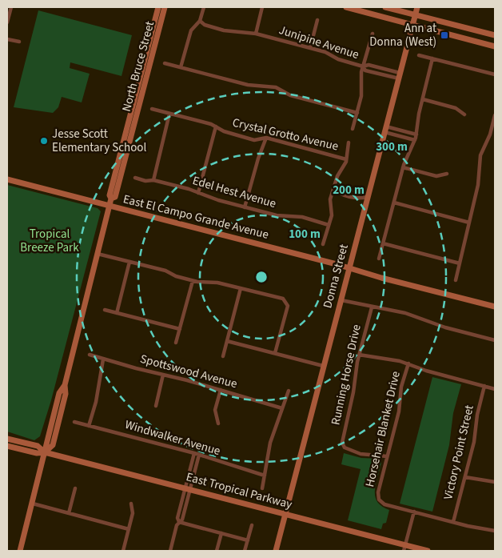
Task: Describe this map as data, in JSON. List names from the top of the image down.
{
  "streets": {
    "street": [
      "Junipine Avenue",
      "North Bruce Street",
      "Crystal Grotto Avenue",
      "Edel Hest Avenue",
      "East El Campo Grande Avenue",
      "Donna Street",
      "Spottswood Avenue",
      "Running Horse Drive",
      "Horsehair Blanket Drive",
      "Windwalker Avenue",
      "Victory Point Street",
      "East Tropical Parkway"
    ]
  },
  "crossings": [
    ["Junipine Avenue", "Donna Street"],
    ["North Bruce Street", "East El Campo Grande Avenue"],
    ["North Bruce Street", "East Tropical Parkway"],
    ["East El Campo Grande Avenue", "Donna Street"],
    ["Donna Street", "East Tropical Parkway"],
    ["Running Horse Drive", "Horsehair Blanket Drive"]
  ],
  "parks": ["Tropical Breeze Park"],
  "places": {
    "transit": ["Ann at Donna (West)"],
    "other": ["Jesse Scott Elementary School"]
  },
  "rings": ["300 m", "200 m", "100 m"]
}
